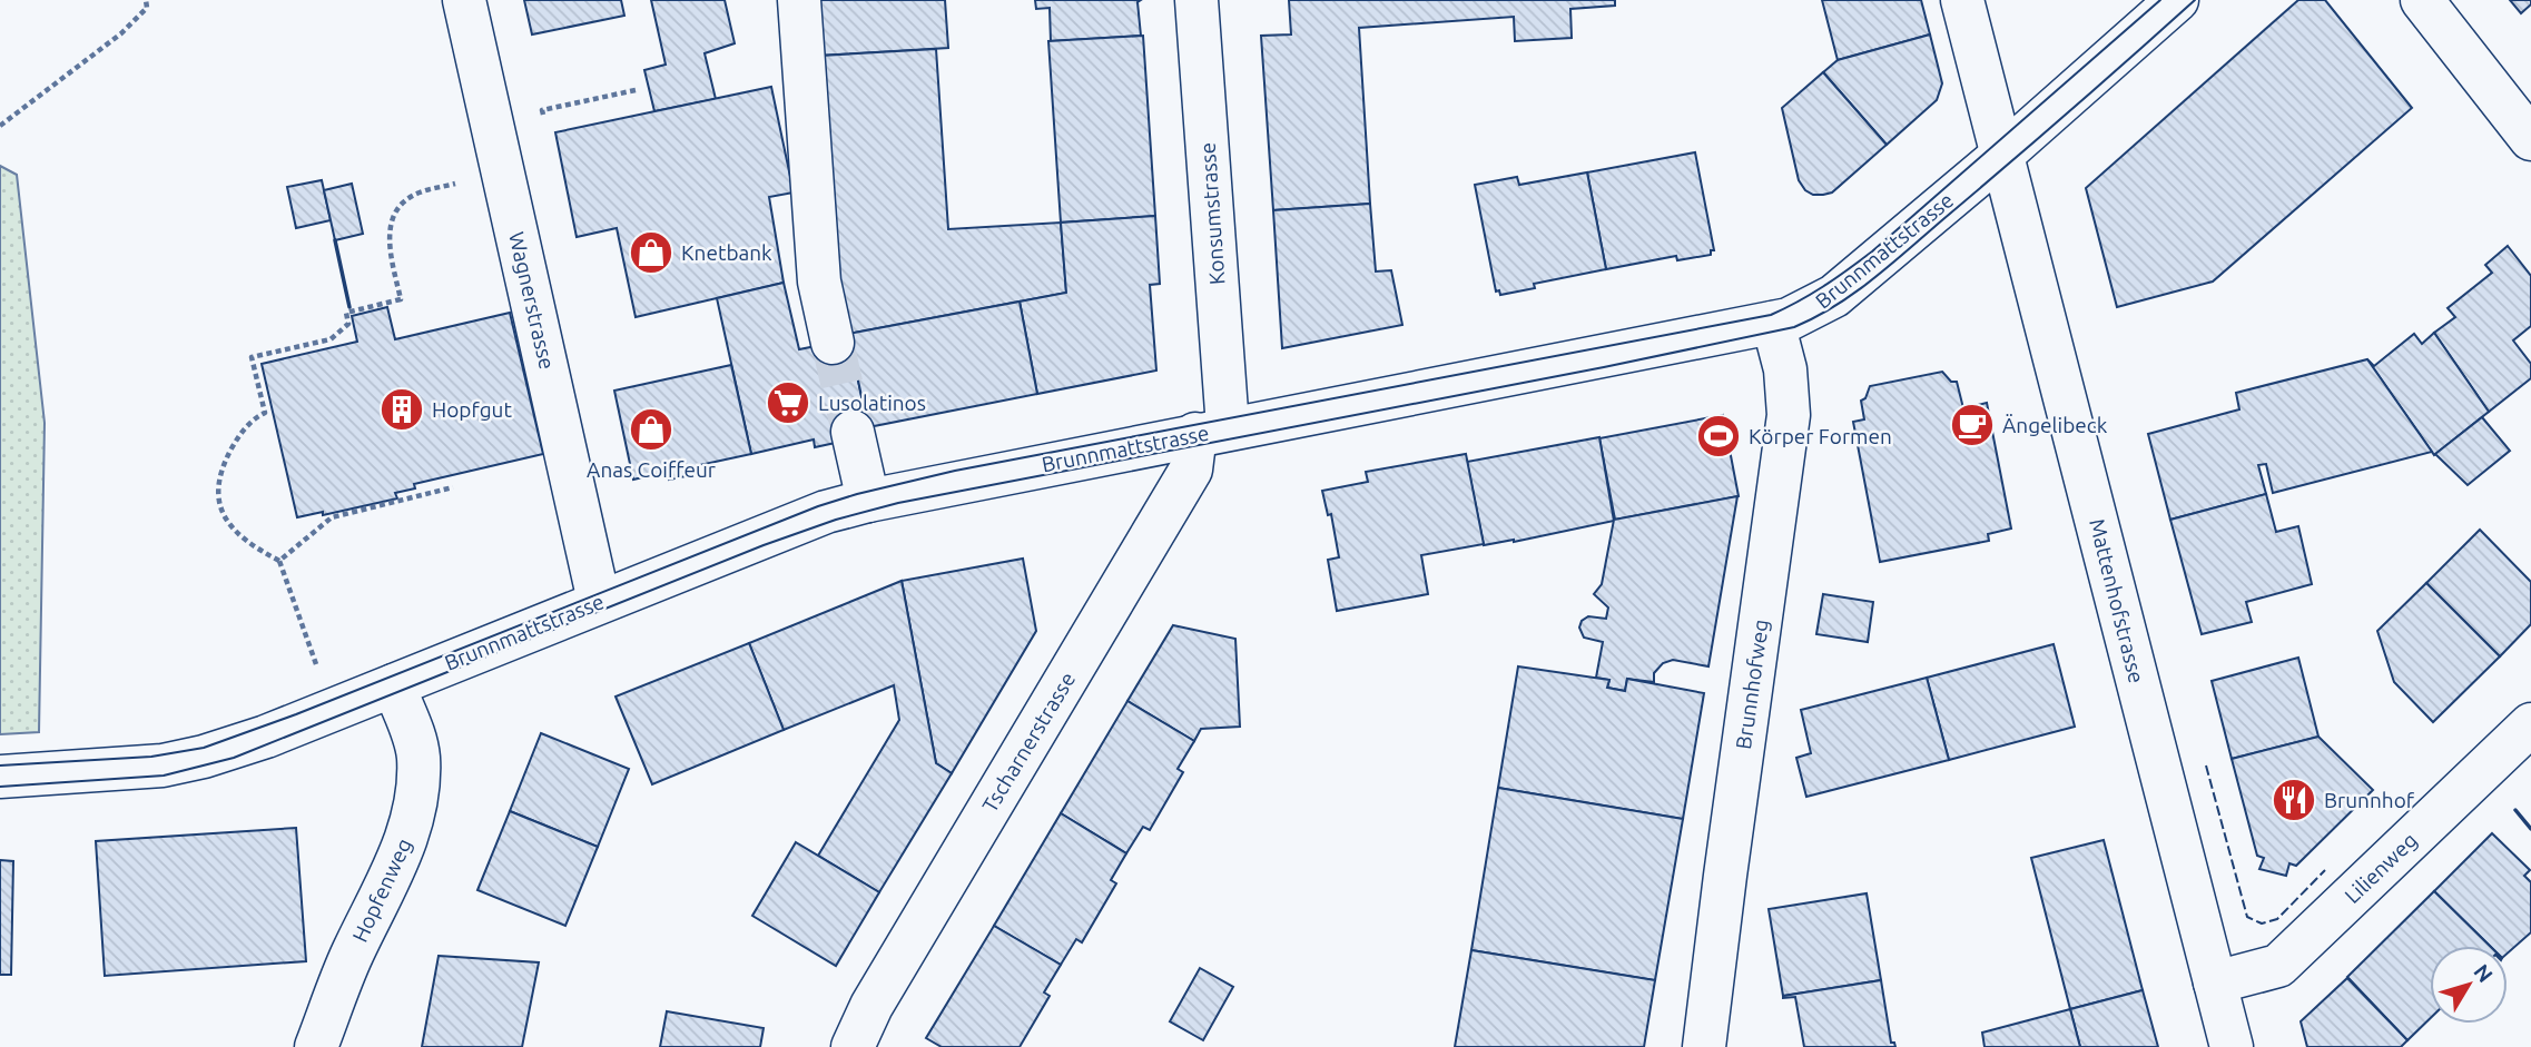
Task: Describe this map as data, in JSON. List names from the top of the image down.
{
  "streets": {
    "street": [
      "Konsumstrasse",
      "Brunnmattstrasse",
      "Wagnerstrasse",
      "Mattenhofstrasse",
      "Brunnhofweg",
      "Tscharnerstrasse",
      "Lilienweg",
      "Hopfenweg"
    ]
  },
  "crossings": [
    ["Konsumstrasse", "Brunnmattstrasse"],
    ["Konsumstrasse", "Tscharnerstrasse"],
    ["Brunnmattstrasse", "Wagnerstrasse"],
    ["Brunnmattstrasse", "Mattenhofstrasse"],
    ["Brunnmattstrasse", "Brunnhofweg"],
    ["Brunnmattstrasse", "Tscharnerstrasse"],
    ["Brunnmattstrasse", "Hopfenweg"],
    ["Mattenhofstrasse", "Lilienweg"]
  ],
  "places": {
    "shop": ["Knetbank", "Anas Coiffeur"],
    "supermarket": ["Lusolatinos"],
    "building": ["Hopfgut"],
    "cafe": ["Ängelibeck"],
    "sports": ["Körper Formen"],
    "restaurant": ["Brunnhof"]
  },
  "north": "top right"
}
